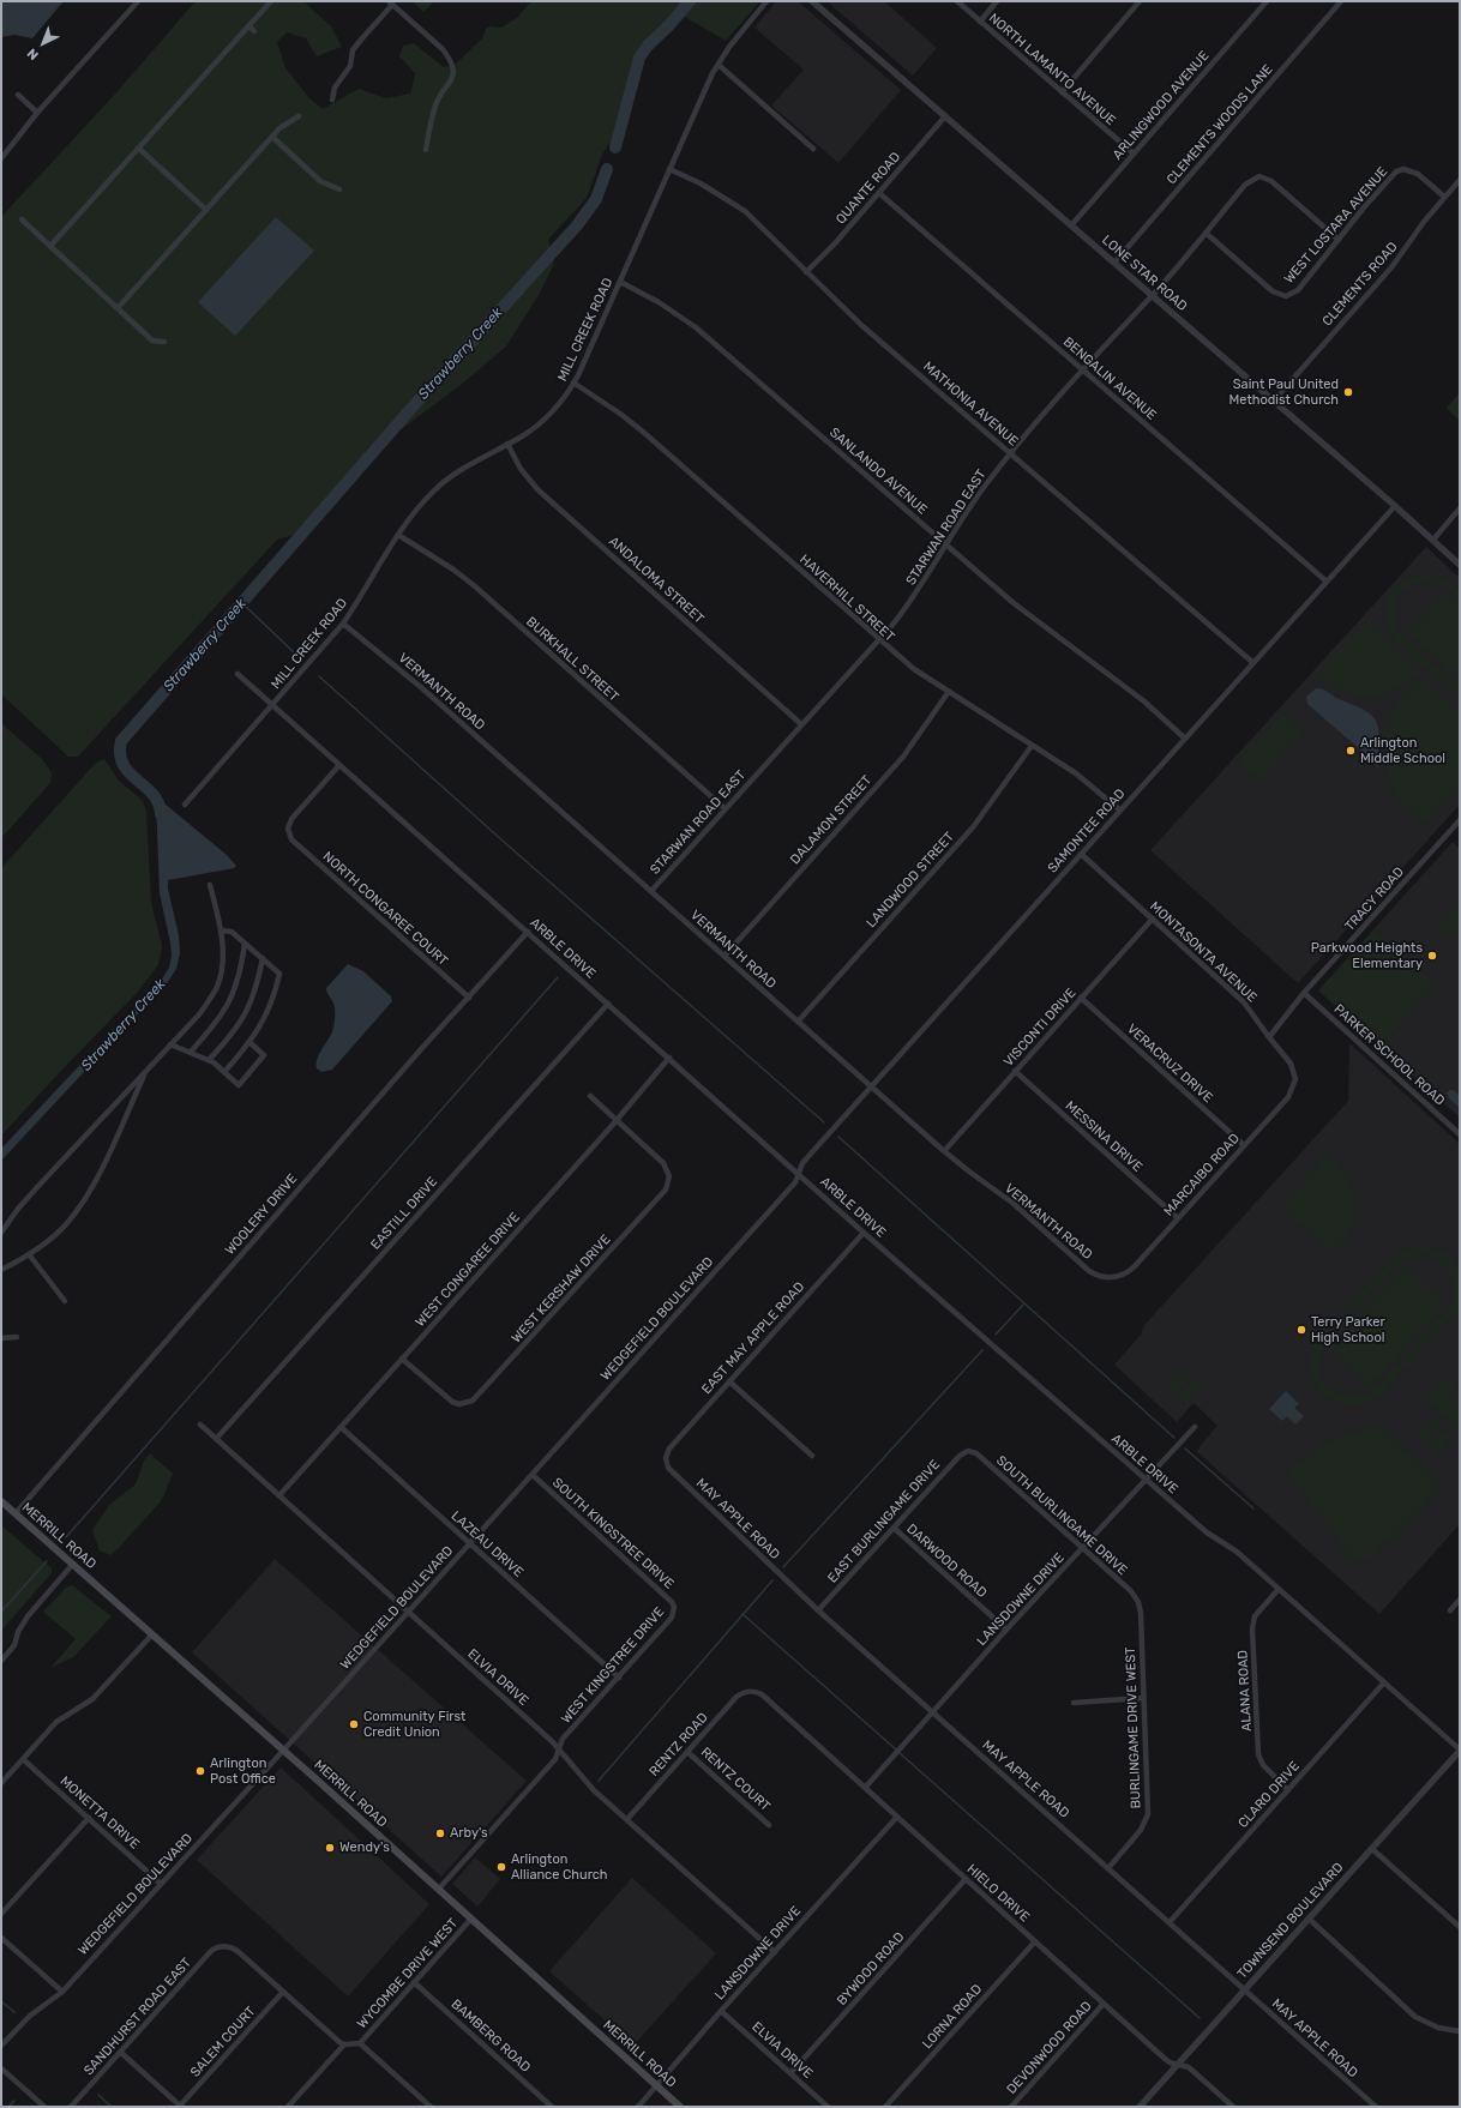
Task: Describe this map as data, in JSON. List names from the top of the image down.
{
  "streets": {
    "main road": ["MERRILL ROAD"],
    "street": [
      "NORTH LAMANTO AVENUE",
      "ARLINGWOOD AVENUE",
      "CLEMENTS WOODS LANE",
      "QUANTE ROAD",
      "WEST LOSTARA AVENUE",
      "LONE STAR ROAD",
      "CLEMENTS ROAD",
      "MILL CREEK ROAD",
      "BENGALIN AVENUE",
      "MATHONIA AVENUE",
      "SANLANDO AVENUE",
      "STARWAN ROAD EAST",
      "ANDALOMA STREET",
      "HAVERHILL STREET",
      "BURKHALL STREET",
      "VERMANTH ROAD",
      "DALAMON STREET",
      "SAMONTEE ROAD",
      "LANDWOOD STREET",
      "TRACY ROAD",
      "NORTH CONGAREE COURT",
      "ARBLE DRIVE",
      "MONTASONTA AVENUE",
      "VISCONTI DRIVE",
      "PARKER SCHOOL ROAD",
      "VERACRUZ DRIVE",
      "MESSINA DRIVE",
      "MARCAIBO ROAD",
      "EASTILL DRIVE",
      "WOOLERY DRIVE",
      "WEST CONGAREE DRIVE",
      "WEST KERSHAW DRIVE",
      "WEDGEFIELD BOULEVARD",
      "EAST MAY APPLE ROAD",
      "SOUTH BURLINGAME DRIVE",
      "MAY APPLE ROAD",
      "EAST BURLINGAME DRIVE",
      "SOUTH KINGSTREE DRIVE",
      "LAZEAU DRIVE",
      "DARWOOD ROAD",
      "LANSDOWNE DRIVE",
      "WEST KINGSTREE DRIVE",
      "ELVIA DRIVE",
      "ALANA ROAD",
      "BURLINGAME DRIVE WEST",
      "RENTZ ROAD",
      "RENTZ COURT",
      "CLARO DRIVE",
      "MONETTA DRIVE",
      "HIELO DRIVE",
      "TOWNSEND BOULEVARD",
      "BYWOOD ROAD",
      "WYCOMBE DRIVE WEST",
      "SANDHURST ROAD EAST",
      "LORNA ROAD",
      "BAMBERG ROAD",
      "SALEM COURT",
      "DEVONWOOD ROAD"
    ]
  },
  "crossings": [
    ["NORTH LAMANTO AVENUE", "ARLINGWOOD AVENUE"],
    ["ARLINGWOOD AVENUE", "LONE STAR ROAD"],
    ["CLEMENTS WOODS LANE", "LONE STAR ROAD"],
    ["QUANTE ROAD", "LONE STAR ROAD"],
    ["QUANTE ROAD", "BENGALIN AVENUE"],
    ["QUANTE ROAD", "MATHONIA AVENUE"],
    ["WEST LOSTARA AVENUE", "CLEMENTS ROAD"],
    ["WEST LOSTARA AVENUE", "STARWAN ROAD EAST"],
    ["LONE STAR ROAD", "CLEMENTS ROAD"],
    ["LONE STAR ROAD", "STARWAN ROAD EAST"],
    ["LONE STAR ROAD", "SAMONTEE ROAD"],
    ["MILL CREEK ROAD", "MATHONIA AVENUE"],
    ["MILL CREEK ROAD", "SANLANDO AVENUE"],
    ["MILL CREEK ROAD", "ANDALOMA STREET"],
    ["MILL CREEK ROAD", "HAVERHILL STREET"],
    ["MILL CREEK ROAD", "BURKHALL STREET"],
    ["MILL CREEK ROAD", "VERMANTH ROAD"],
    ["MILL CREEK ROAD", "ARBLE DRIVE"],
    ["BENGALIN AVENUE", "STARWAN ROAD EAST"],
    ["BENGALIN AVENUE", "SAMONTEE ROAD"],
    ["MATHONIA AVENUE", "STARWAN ROAD EAST"],
    ["MATHONIA AVENUE", "SAMONTEE ROAD"],
    ["SANLANDO AVENUE", "STARWAN ROAD EAST"],
    ["SANLANDO AVENUE", "SAMONTEE ROAD"],
    ["STARWAN ROAD EAST", "ANDALOMA STREET"],
    ["STARWAN ROAD EAST", "HAVERHILL STREET"],
    ["STARWAN ROAD EAST", "BURKHALL STREET"],
    ["STARWAN ROAD EAST", "VERMANTH ROAD"],
    ["HAVERHILL STREET", "DALAMON STREET"],
    ["HAVERHILL STREET", "SAMONTEE ROAD"],
    ["HAVERHILL STREET", "LANDWOOD STREET"],
    ["VERMANTH ROAD", "DALAMON STREET"],
    ["VERMANTH ROAD", "SAMONTEE ROAD"],
    ["VERMANTH ROAD", "LANDWOOD STREET"],
    ["VERMANTH ROAD", "VISCONTI DRIVE"],
    ["VERMANTH ROAD", "MARCAIBO ROAD"],
    ["SAMONTEE ROAD", "ARBLE DRIVE"],
    ["SAMONTEE ROAD", "MONTASONTA AVENUE"],
    ["SAMONTEE ROAD", "WEDGEFIELD BOULEVARD"],
    ["TRACY ROAD", "MONTASONTA AVENUE"],
    ["TRACY ROAD", "PARKER SCHOOL ROAD"],
    ["NORTH CONGAREE COURT", "ARBLE DRIVE"],
    ["NORTH CONGAREE COURT", "WOOLERY DRIVE"],
    ["ARBLE DRIVE", "EASTILL DRIVE"],
    ["ARBLE DRIVE", "WOOLERY DRIVE"],
    ["ARBLE DRIVE", "WEST CONGAREE DRIVE"],
    ["ARBLE DRIVE", "WEDGEFIELD BOULEVARD"],
    ["ARBLE DRIVE", "EAST MAY APPLE ROAD"],
    ["ARBLE DRIVE", "LANSDOWNE DRIVE"],
    ["ARBLE DRIVE", "ALANA ROAD"],
    ["ARBLE DRIVE", "CLARO DRIVE"],
    ["ARBLE DRIVE", "TOWNSEND BOULEVARD"],
    ["MONTASONTA AVENUE", "VISCONTI DRIVE"],
    ["MONTASONTA AVENUE", "MARCAIBO ROAD"],
    ["VISCONTI DRIVE", "VERACRUZ DRIVE"],
    ["VISCONTI DRIVE", "MESSINA DRIVE"],
    ["VERACRUZ DRIVE", "MARCAIBO ROAD"],
    ["MESSINA DRIVE", "MARCAIBO ROAD"],
    ["EASTILL DRIVE", "ELVIA DRIVE"],
    ["WOOLERY DRIVE", "MERRILL ROAD"],
    ["WEST CONGAREE DRIVE", "WEST KERSHAW DRIVE"],
    ["WEST CONGAREE DRIVE", "LAZEAU DRIVE"],
    ["WEST CONGAREE DRIVE", "ELVIA DRIVE"],
    ["WEDGEFIELD BOULEVARD", "SOUTH KINGSTREE DRIVE"],
    ["WEDGEFIELD BOULEVARD", "MERRILL ROAD"],
    ["WEDGEFIELD BOULEVARD", "LAZEAU DRIVE"],
    ["WEDGEFIELD BOULEVARD", "ELVIA DRIVE"],
    ["WEDGEFIELD BOULEVARD", "MONETTA DRIVE"],
    ["EAST MAY APPLE ROAD", "MAY APPLE ROAD"],
    ["SOUTH BURLINGAME DRIVE", "EAST BURLINGAME DRIVE"],
    ["SOUTH BURLINGAME DRIVE", "LANSDOWNE DRIVE"],
    ["SOUTH BURLINGAME DRIVE", "BURLINGAME DRIVE WEST"],
    ["MAY APPLE ROAD", "EAST BURLINGAME DRIVE"],
    ["MAY APPLE ROAD", "LANSDOWNE DRIVE"],
    ["MAY APPLE ROAD", "BURLINGAME DRIVE WEST"],
    ["MAY APPLE ROAD", "CLARO DRIVE"],
    ["MAY APPLE ROAD", "TOWNSEND BOULEVARD"],
    ["EAST BURLINGAME DRIVE", "DARWOOD ROAD"],
    ["SOUTH KINGSTREE DRIVE", "WEST KINGSTREE DRIVE"],
    ["MERRILL ROAD", "LANSDOWNE DRIVE"],
    ["MERRILL ROAD", "WEST KINGSTREE DRIVE"],
    ["MERRILL ROAD", "WYCOMBE DRIVE WEST"],
    ["LAZEAU DRIVE", "WEST KINGSTREE DRIVE"],
    ["DARWOOD ROAD", "LANSDOWNE DRIVE"],
    ["LANSDOWNE DRIVE", "ELVIA DRIVE"],
    ["LANSDOWNE DRIVE", "HIELO DRIVE"],
    ["WEST KINGSTREE DRIVE", "ELVIA DRIVE"],
    ["ELVIA DRIVE", "RENTZ ROAD"],
    ["ELVIA DRIVE", "BYWOOD ROAD"],
    ["ALANA ROAD", "CLARO DRIVE"],
    ["RENTZ ROAD", "RENTZ COURT"],
    ["RENTZ ROAD", "HIELO DRIVE"],
    ["HIELO DRIVE", "TOWNSEND BOULEVARD"],
    ["HIELO DRIVE", "BYWOOD ROAD"],
    ["HIELO DRIVE", "LORNA ROAD"],
    ["HIELO DRIVE", "DEVONWOOD ROAD"],
    ["WYCOMBE DRIVE WEST", "BAMBERG ROAD"],
    ["SANDHURST ROAD EAST", "SALEM COURT"]
  ],
  "water": ["Strawberry Creek"],
  "places": [
    "Saint Paul United Methodist Church",
    "Arlington Middle School",
    "Parkwood Heights Elementary",
    "Terry Parker High School",
    "Community First Credit Union",
    "Arlington Post Office",
    "Arby's",
    "Wendy's",
    "Arlington Alliance Church"
  ],
  "north": "bottom left"
}
